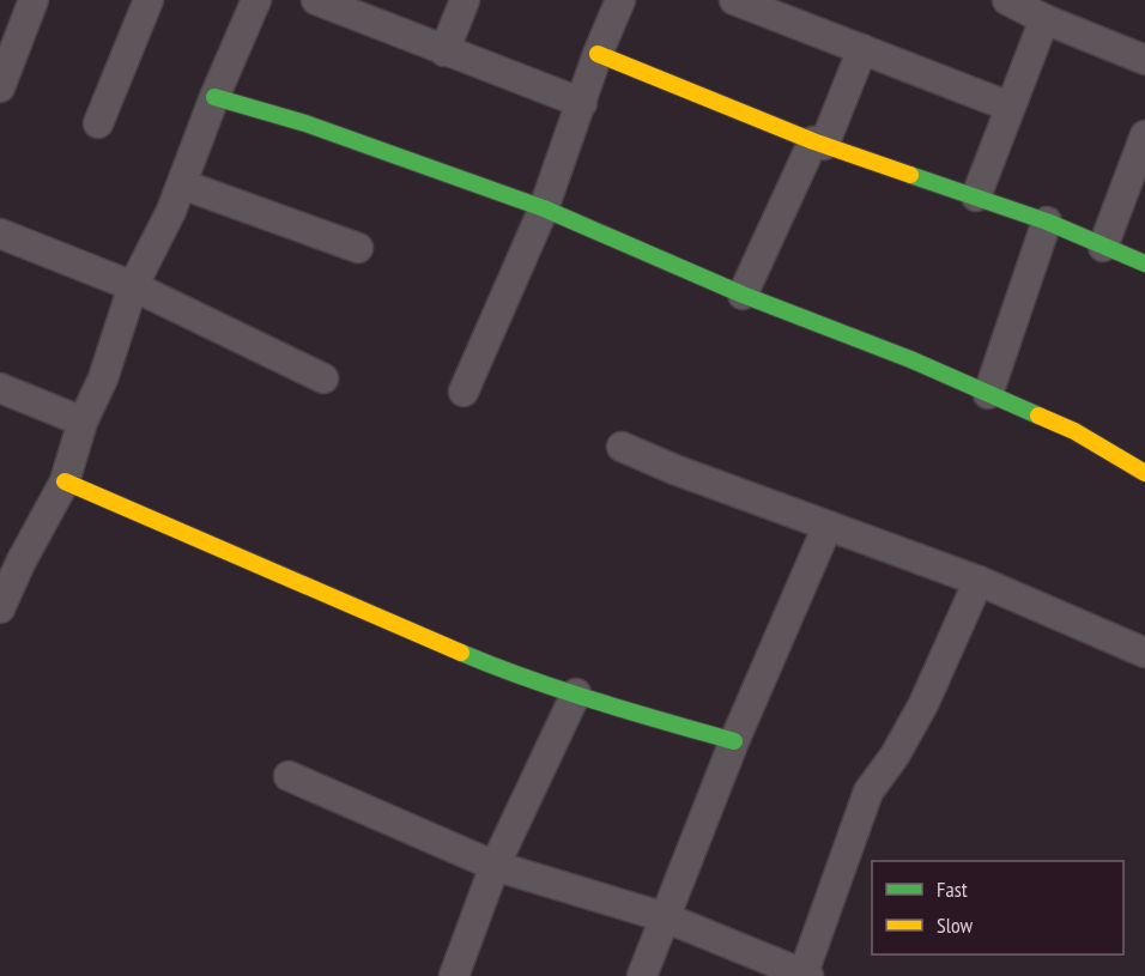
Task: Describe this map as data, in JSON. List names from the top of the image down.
{
  "legend": ["Fast", "Slow"]
}
